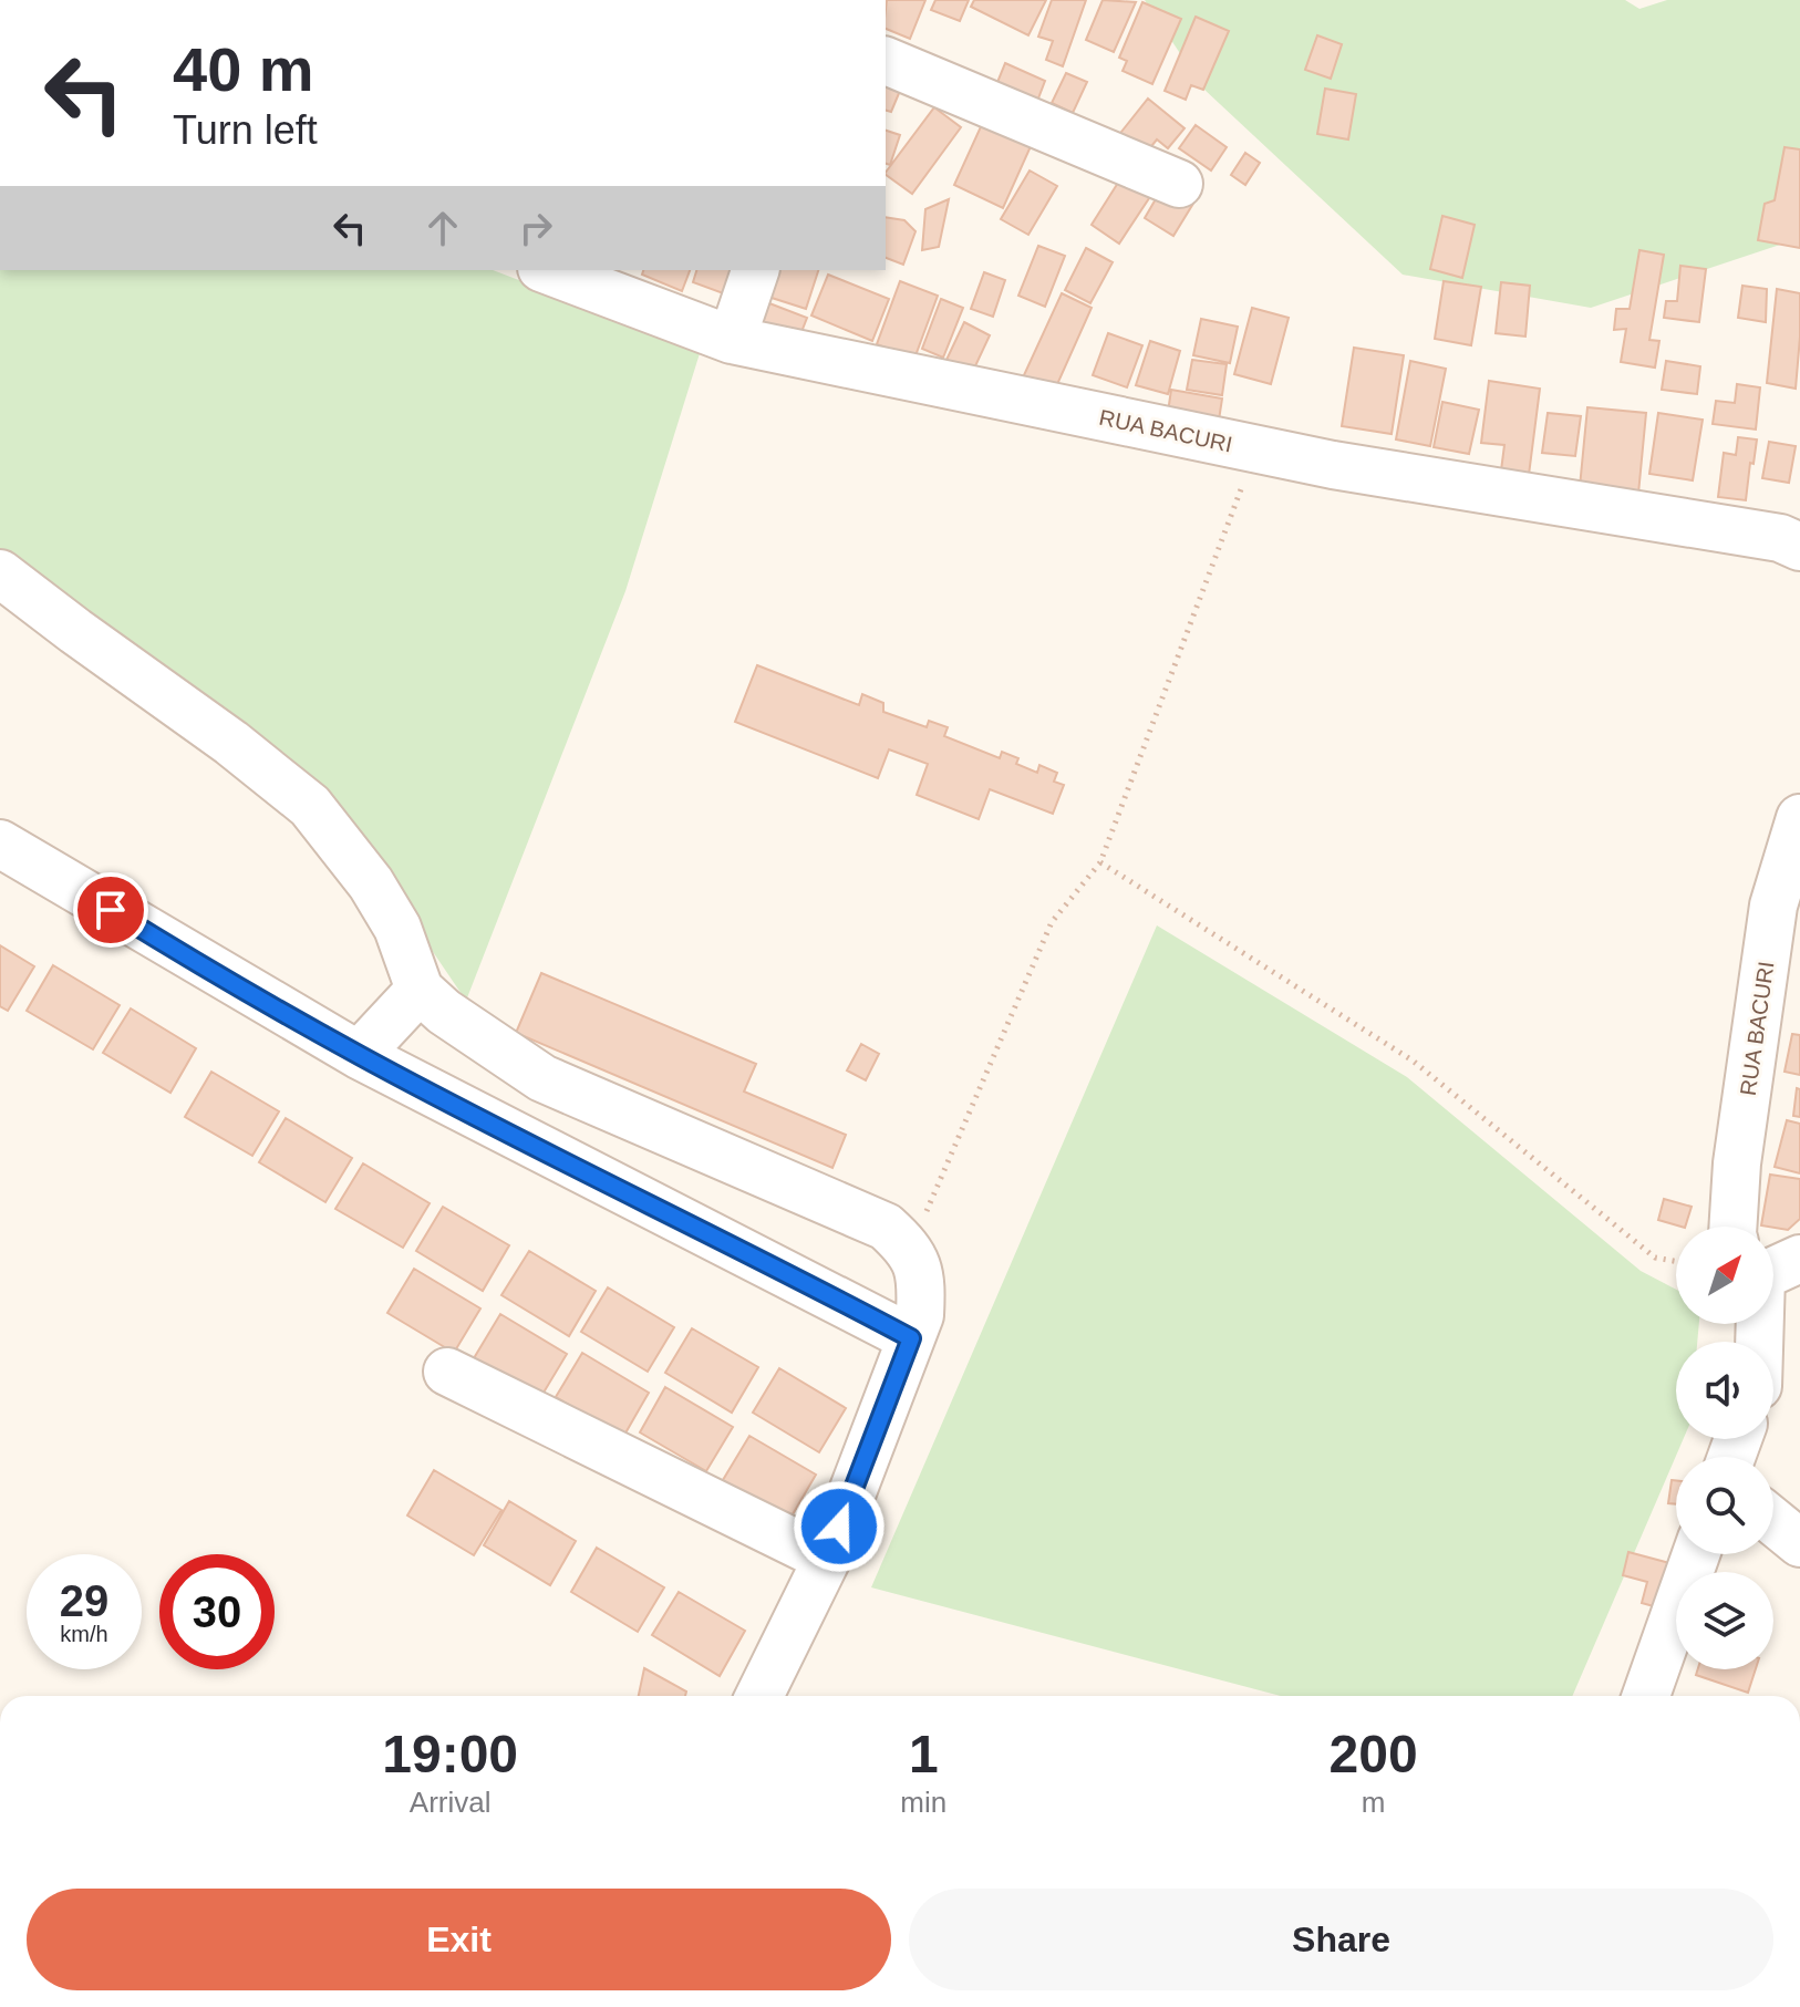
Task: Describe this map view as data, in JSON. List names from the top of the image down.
{
  "streets": {
    "street": ["RUA BACURI"]
  },
  "north": "top right",
  "page": {
    "turn": ["40 m", "Turn left"],
    "speed": "29 km/h",
    "limit": "30",
    "eta": [
      "19:00",
      "Arrival",
      "1",
      "min",
      "200",
      "m"
    ],
    "buttons": ["Exit", "Share"]
  }
}
